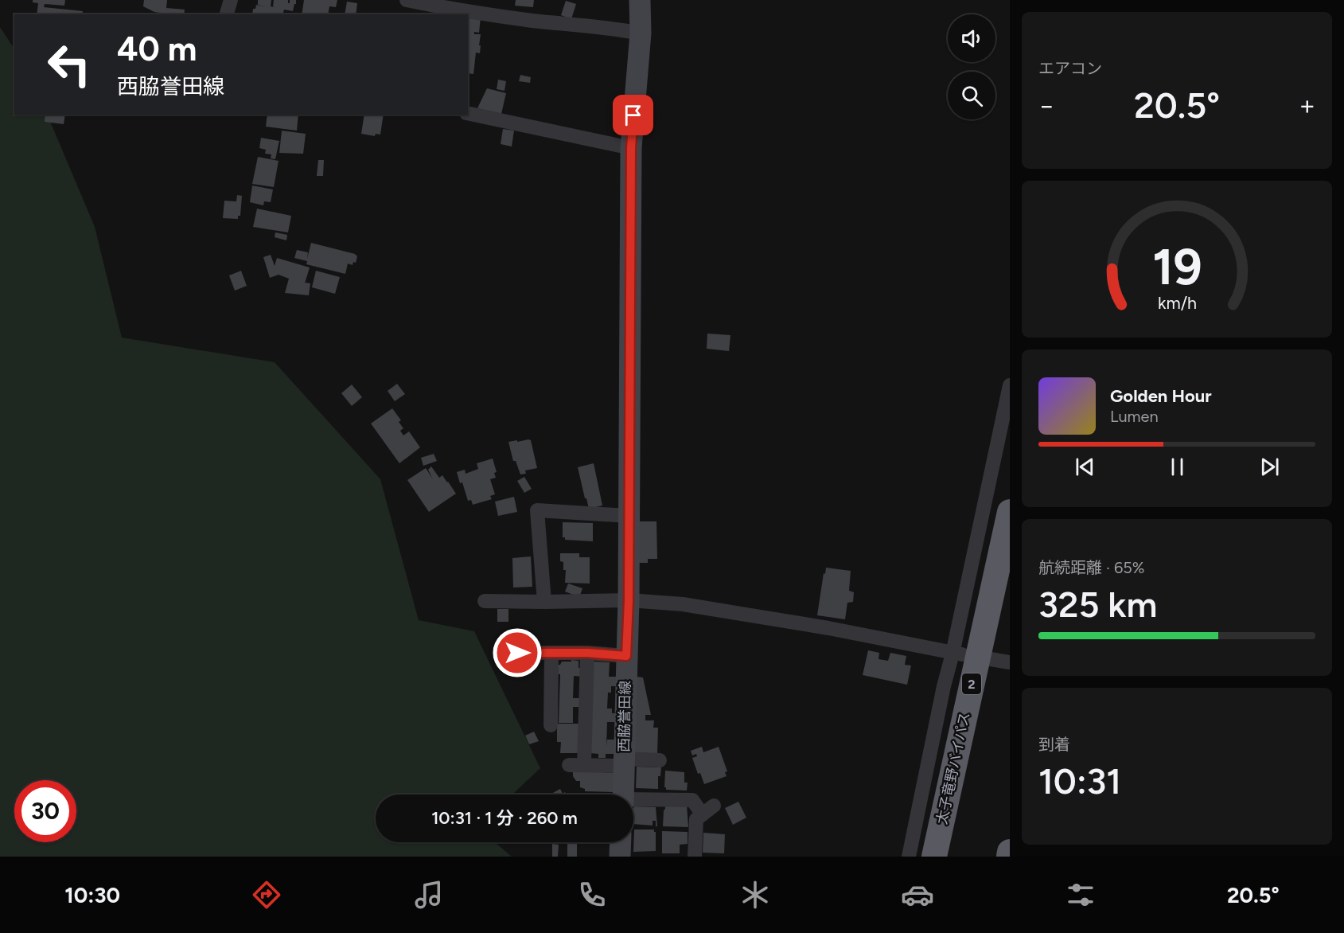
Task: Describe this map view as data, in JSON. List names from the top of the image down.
{
  "streets": {
    "highway": ["2", "太子竜野バイパス"],
    "main road": ["西脇誉田線"]
  },
  "page": {
    "tile": [
      "エアコン",
      ["航続距離 · 65%", "325 km"],
      ["到着", "10:31"]
    ],
    "turn": ["40 m", "西脇誉田線"],
    "heat": ["−", "20.5°", "+"],
    "song": ["Golden Hour", "Lumen"],
    "limit": "30",
    "trip": "10:31 · 1 分 · 260 m",
    "tabs": ["10:30", "20.5°"],
    "gauge": ["19", "km/h"]
  }
}
